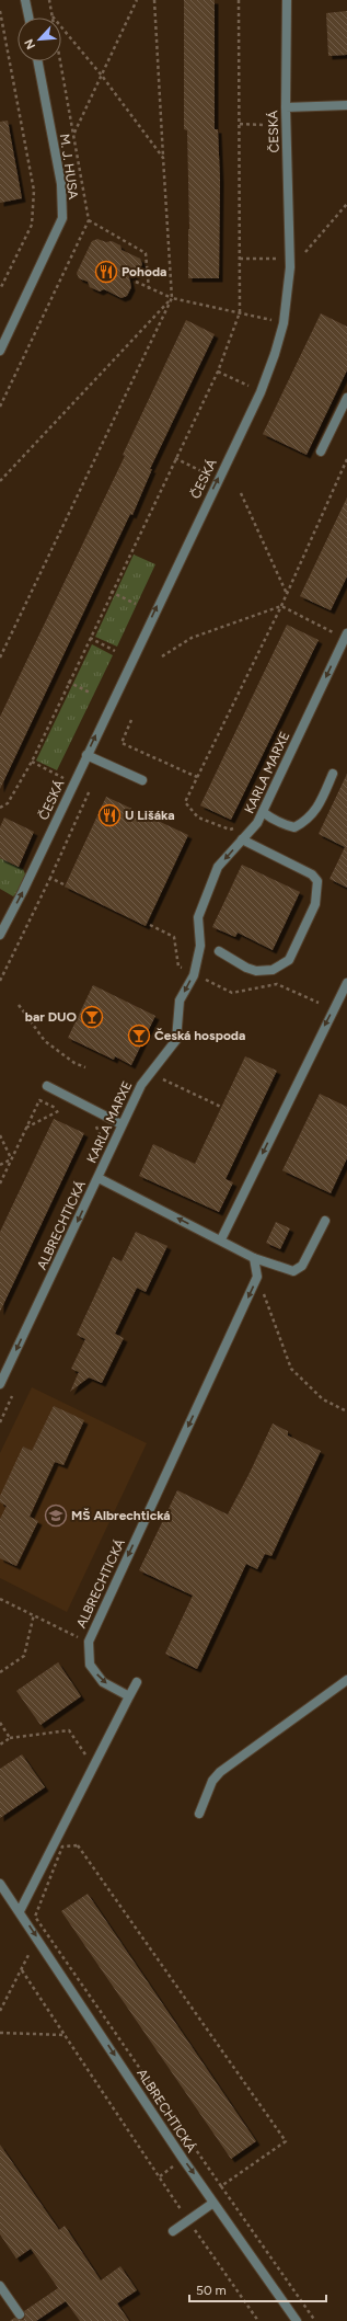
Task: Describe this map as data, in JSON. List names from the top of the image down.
{
  "streets": {
    "street": [
      "ČESKÁ",
      "M. J. HUSA",
      "KARLA MARXE",
      "ALBRECHTICKÁ"
    ]
  },
  "crossings": [
    ["KARLA MARXE", "ALBRECHTICKÁ"]
  ],
  "one_way": ["ČESKÁ", "KARLA MARXE"],
  "places": {
    "restaurant": ["Pohoda", "U Lišáka"],
    "bar": ["bar DUO", "Česká hospoda"],
    "school or university": ["MŠ Albrechtická"]
  },
  "scale_bar": "50 m",
  "north": "bottom left"
}
